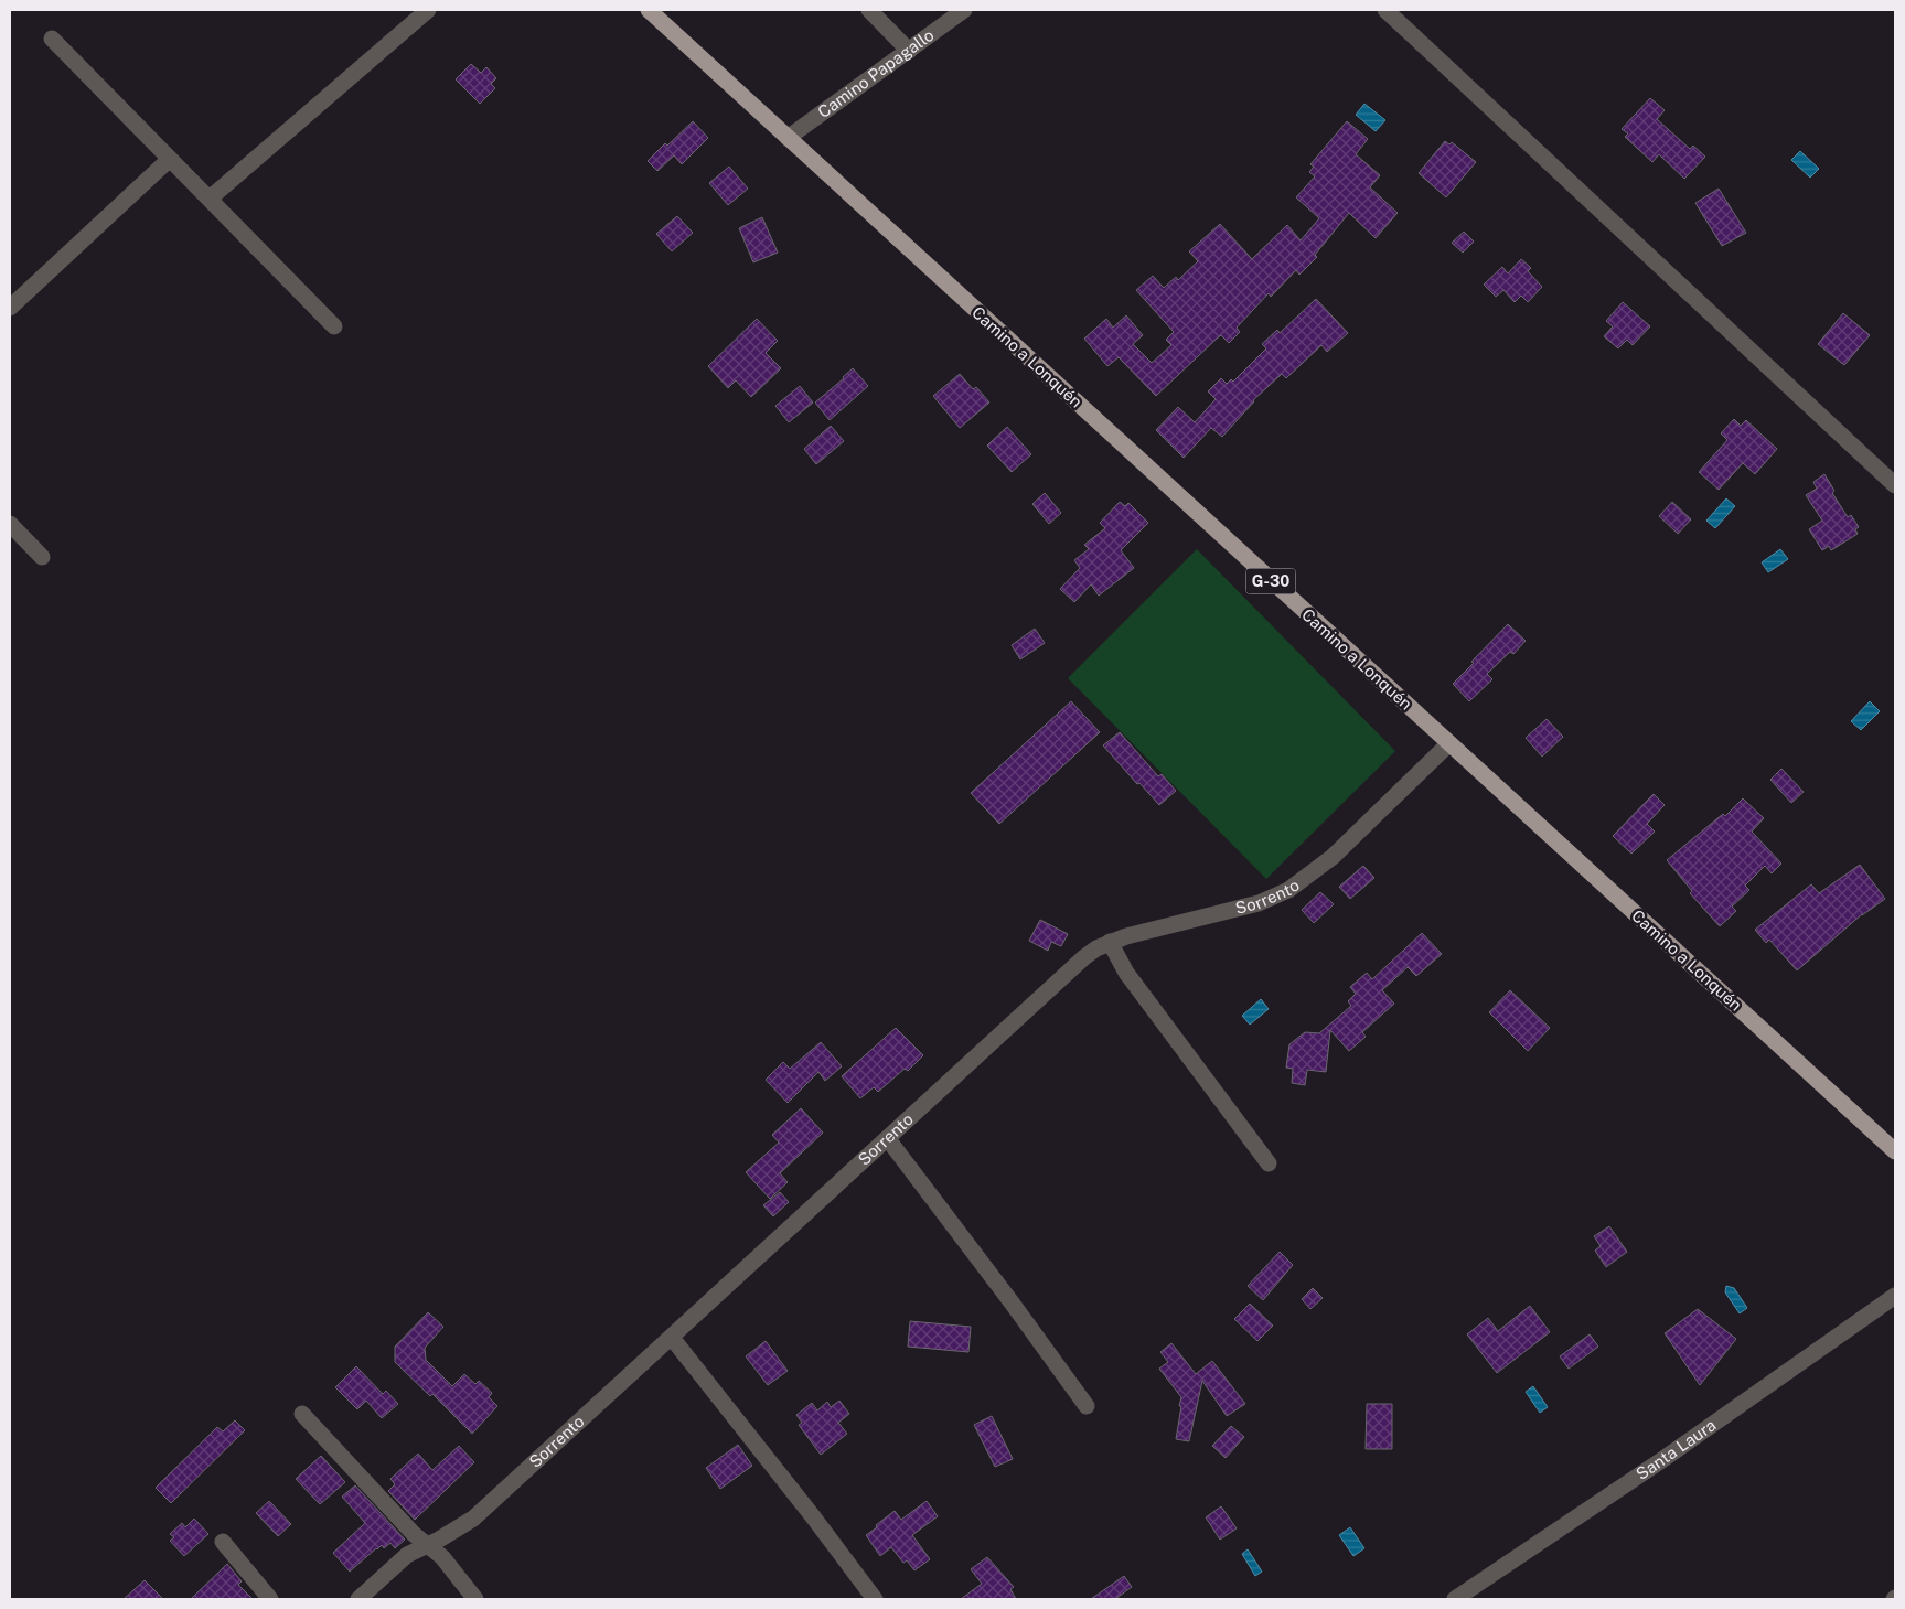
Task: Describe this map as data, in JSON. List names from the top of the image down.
{
  "streets": {
    "main road": ["Camino a Lonquén", "G-30"],
    "street": ["Camino Papagallo", "Sorrento", "Santa Laura"]
  },
  "crossings": [
    ["Camino Papagallo", "Camino a Lonquén"],
    ["Camino a Lonquén", "Sorrento"]
  ]
}
